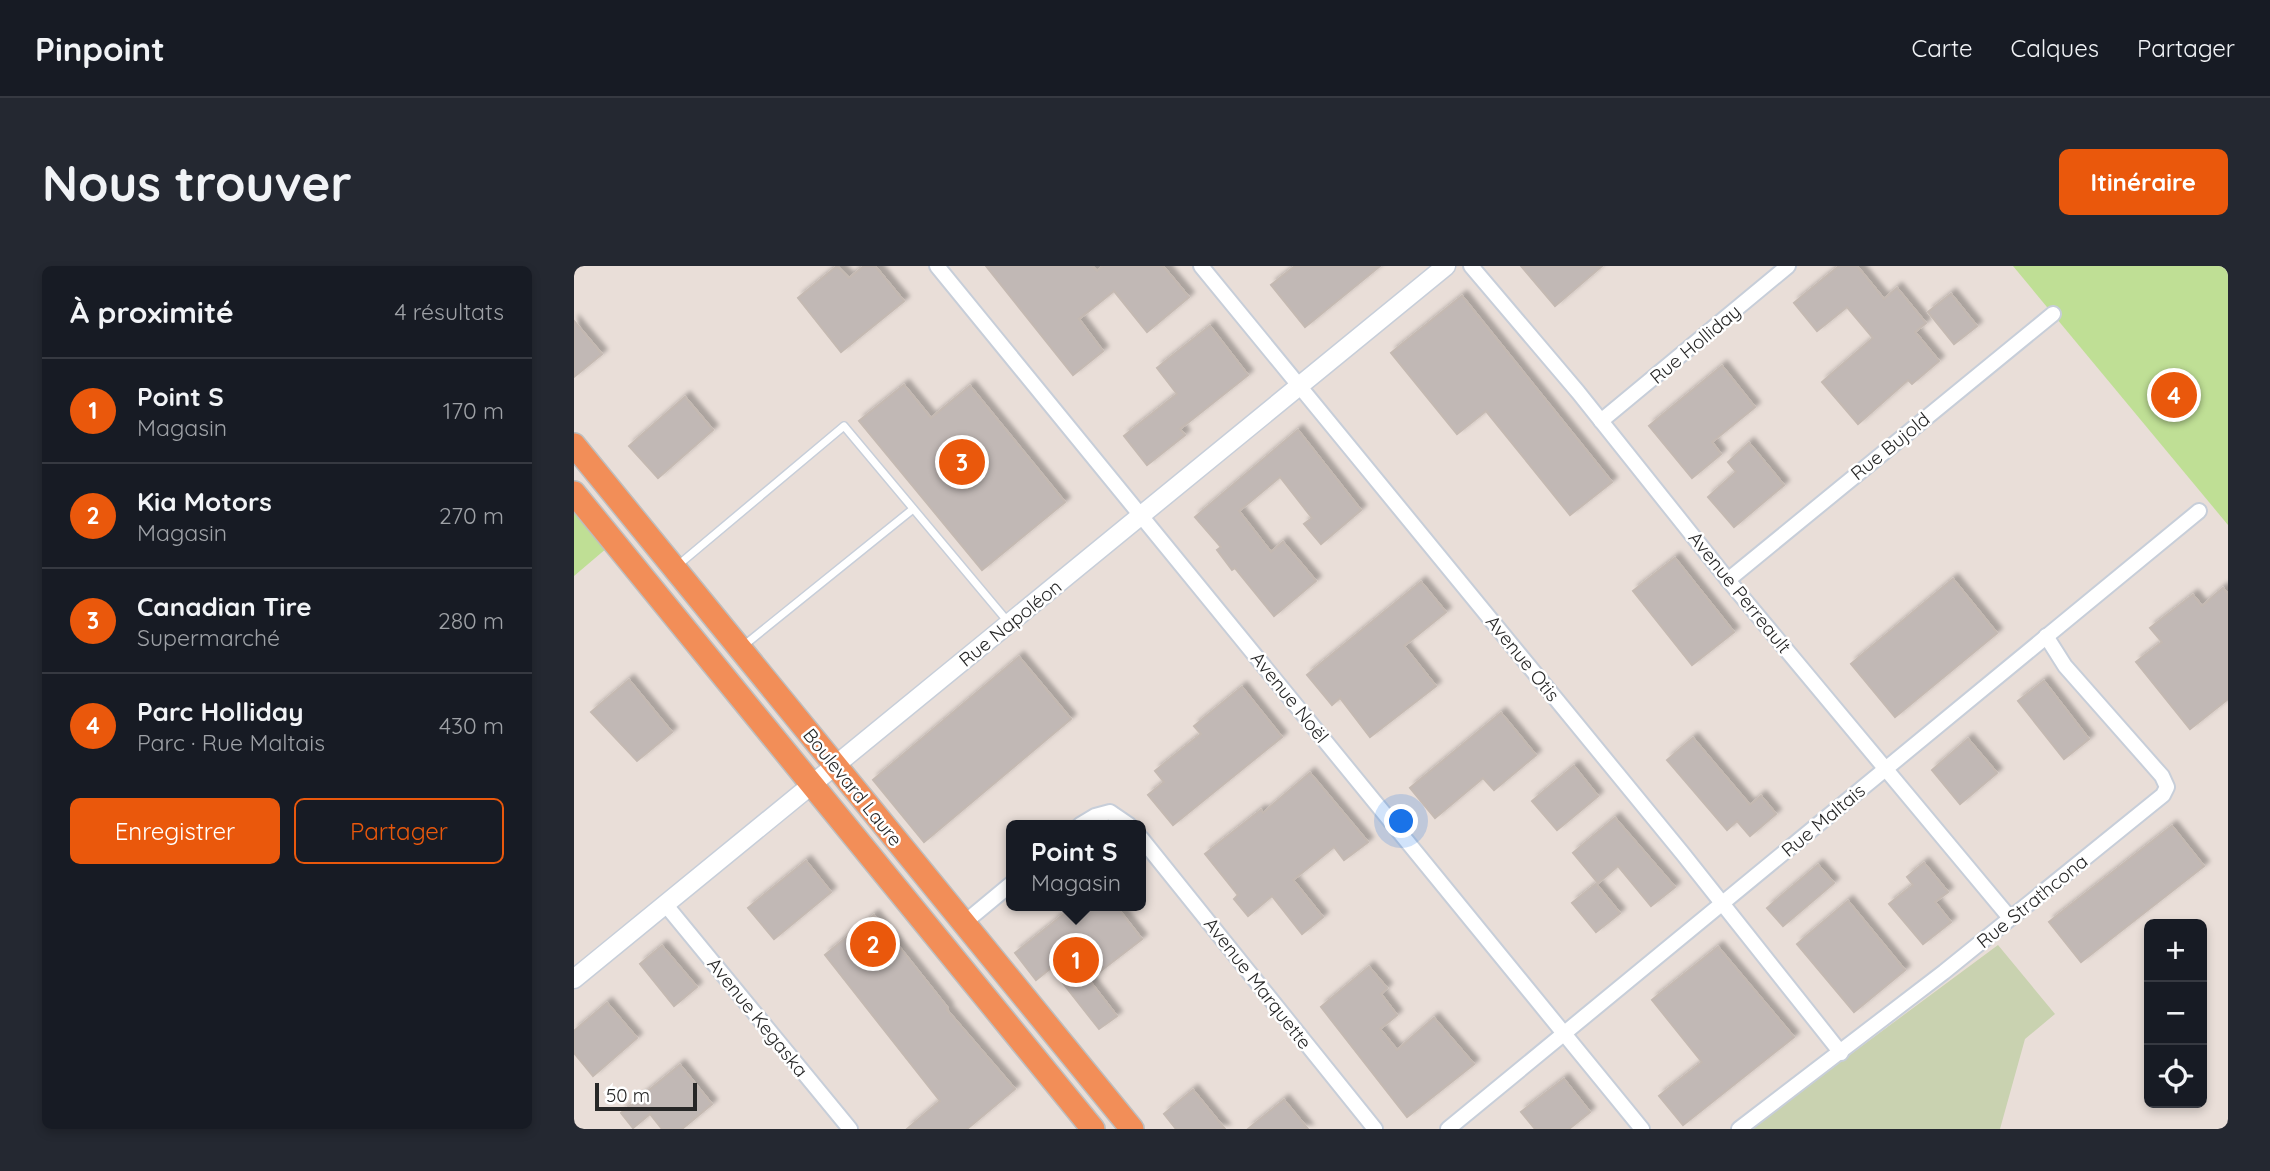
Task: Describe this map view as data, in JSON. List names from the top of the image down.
{
  "streets": {
    "highway": ["Boulevard Laure"],
    "street": [
      "Rue Holliday",
      "Rue Bujold",
      "Avenue Perreault",
      "Rue Napoléon",
      "Avenue Otis",
      "Avenue Noël",
      "Rue Maltais",
      "Rue Strathcona",
      "Avenue Marquette",
      "Avenue Kegaska"
    ]
  },
  "crossings": [
    ["Rue Holliday", "Avenue Perreault"],
    ["Rue Bujold", "Avenue Perreault"],
    ["Avenue Perreault", "Rue Maltais"],
    ["Avenue Perreault", "Rue Strathcona"],
    ["Rue Napoléon", "Avenue Otis"],
    ["Rue Napoléon", "Avenue Noël"],
    ["Rue Napoléon", "Boulevard Laure"],
    ["Rue Napoléon", "Avenue Kegaska"],
    ["Avenue Otis", "Rue Maltais"],
    ["Avenue Otis", "Rue Strathcona"],
    ["Avenue Noël", "Rue Maltais"],
    ["Rue Maltais", "Rue Strathcona"]
  ],
  "scale_bar": "50 m",
  "page": {
    "header": "Pinpoint",
    "nav": ["Carte", "Calques", "Partager"],
    "buttons": [
      "Itinéraire",
      ["Enregistrer", "Partager"]
    ],
    "title": "Nous trouver",
    "heading": ["À proximité", "4 résultats"],
    "list": [
      {
        "mark": "1",
        "name": "Point S",
        "note": "Magasin",
        "value": "170 m"
      },
      {
        "mark": "2",
        "name": "Kia Motors",
        "note": "Magasin",
        "value": "270 m"
      },
      {
        "mark": "3",
        "name": "Canadian Tire",
        "note": "Supermarché",
        "value": "280 m"
      },
      {
        "mark": "4",
        "name": "Parc Holliday",
        "note": "Parc · Rue Maltais",
        "value": "430 m"
      }
    ],
    "pins": [
      "4",
      "3",
      "2",
      "1"
    ],
    "popup": ["Point S", "Magasin"],
    "map_buttons": ["+", "−"],
    "scale": "50 m"
  }
}
